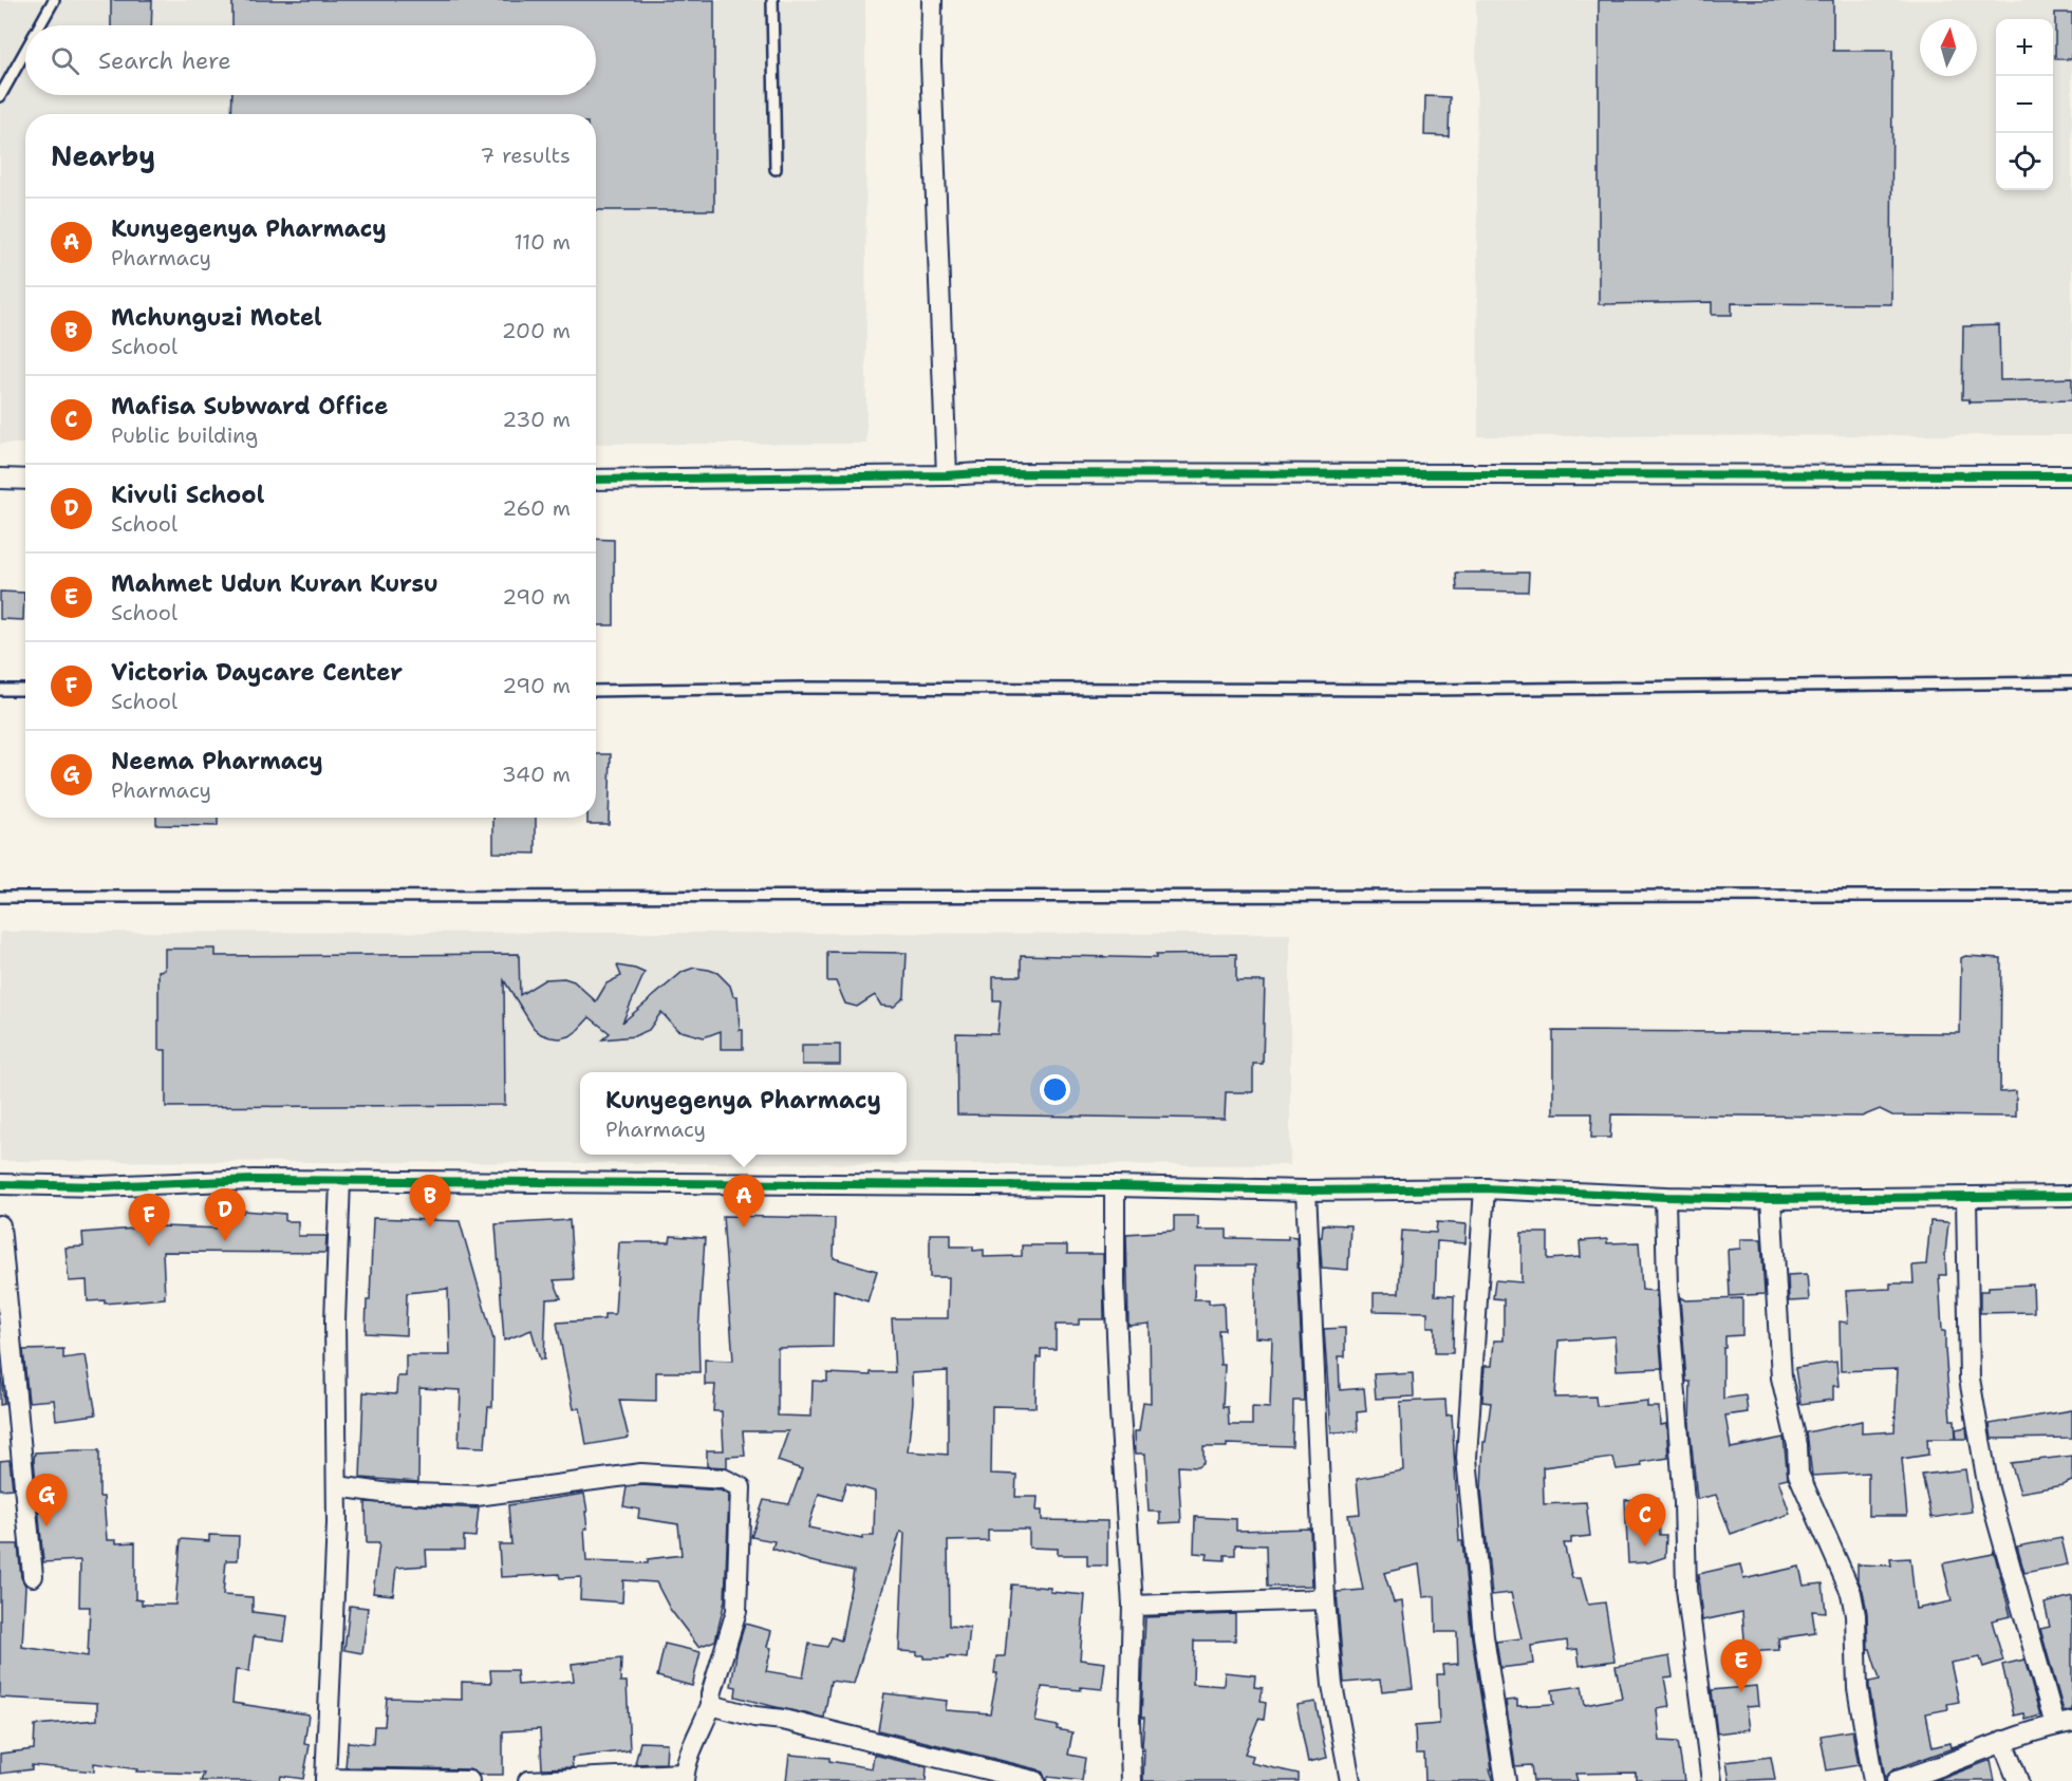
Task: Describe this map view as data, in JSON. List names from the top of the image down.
{
  "north": "top",
  "page": {
    "map_buttons": ["+", "−"],
    "search": "Search here",
    "heading": ["Nearby", "7 results"],
    "list": [
      {
        "mark": "A",
        "name": "Kunyegenya Pharmacy",
        "note": "Pharmacy",
        "value": "110 m"
      },
      {
        "mark": "B",
        "name": "Mchunguzi Motel",
        "note": "School",
        "value": "200 m"
      },
      {
        "mark": "C",
        "name": "Mafisa Subward Office",
        "note": "Public building",
        "value": "230 m"
      },
      {
        "mark": "D",
        "name": "Kivuli School",
        "note": "School",
        "value": "260 m"
      },
      {
        "mark": "E",
        "name": "Mahmet Udun Kuran Kursu",
        "note": "School",
        "value": "290 m"
      },
      {
        "mark": "F",
        "name": "Victoria Daycare Center",
        "note": "School",
        "value": "290 m"
      },
      {
        "mark": "G",
        "name": "Neema Pharmacy",
        "note": "Pharmacy",
        "value": "340 m"
      }
    ],
    "popup": ["Kunyegenya Pharmacy", "Pharmacy"],
    "pins": [
      "A",
      "B",
      "D",
      "F",
      "G",
      "C",
      "E"
    ]
  }
}
